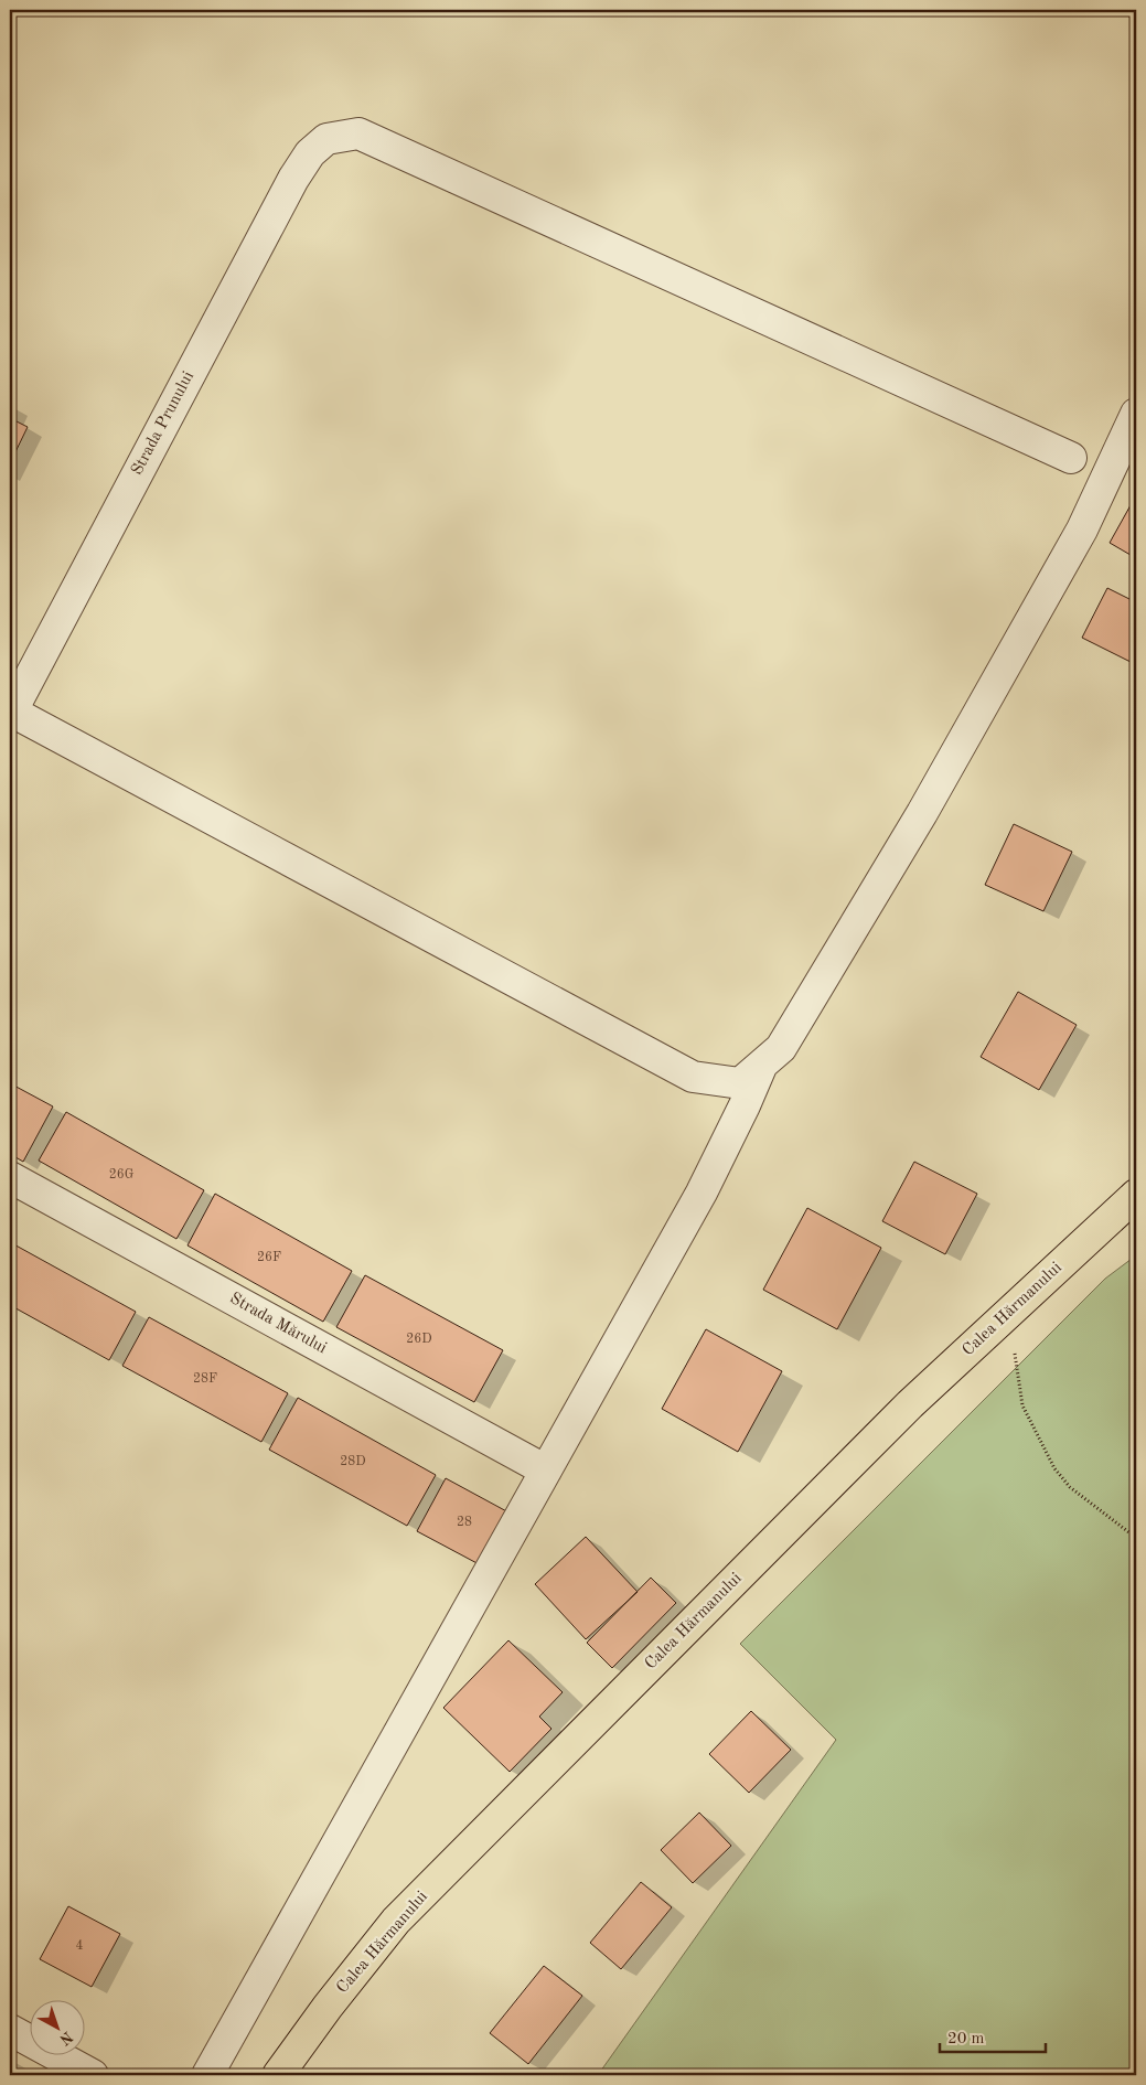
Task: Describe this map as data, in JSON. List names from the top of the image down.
{
  "streets": {
    "main road": ["Calea Hărmanului"],
    "street": ["Strada Prunului", "Strada Mărului"]
  },
  "house_numbers": [
    "26G",
    "26F",
    "26D",
    "28F",
    "28D",
    "28",
    "4"
  ],
  "scale_bar": "20 m",
  "north": "bottom right"
}
